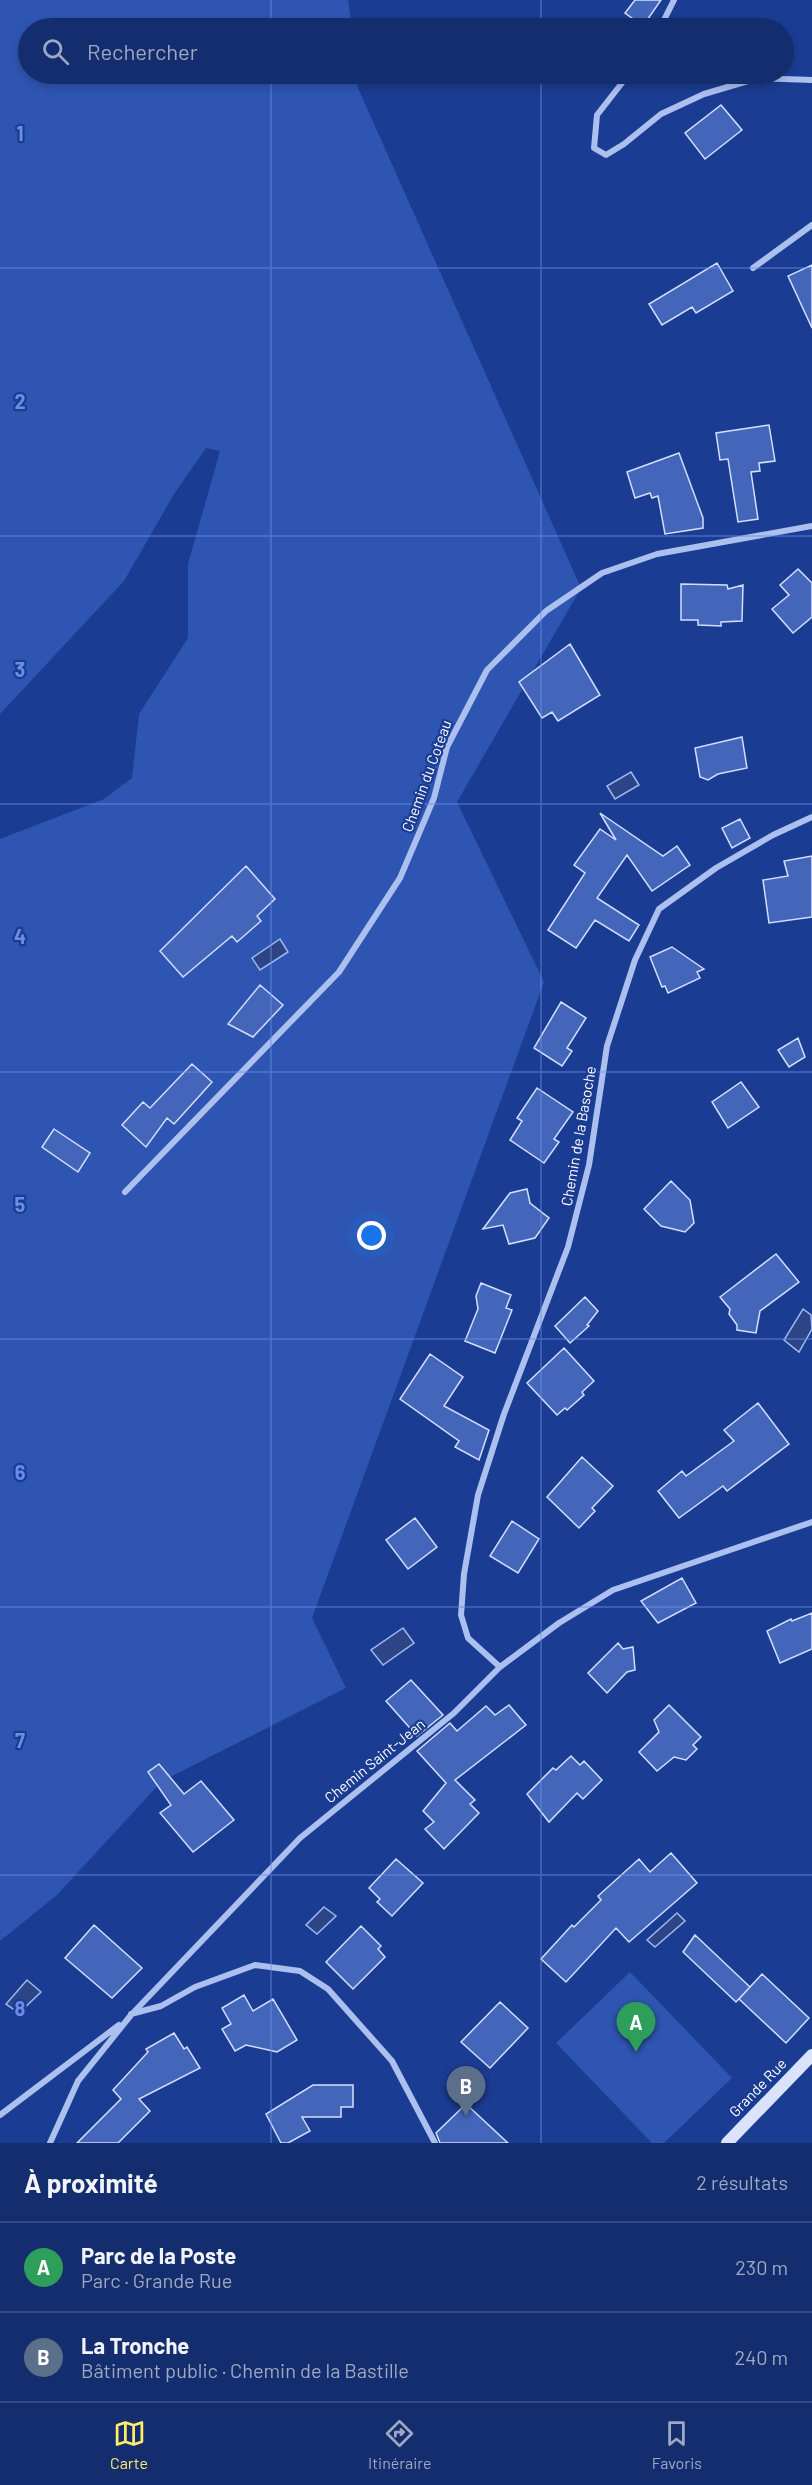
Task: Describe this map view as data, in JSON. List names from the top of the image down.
{
  "streets": {
    "main road": ["Grande Rue"],
    "street": ["Chemin du Coteau", "Chemin de la Basoche", "Chemin Saint-Jean"]
  },
  "crossings": [
    ["Chemin de la Basoche", "Chemin Saint-Jean"]
  ],
  "page": {
    "search": "Rechercher",
    "pins": ["A", "B"],
    "heading": ["À proximité", "2 résultats"],
    "list": [
      {
        "mark": "A",
        "name": "Parc de la Poste",
        "note": "Parc · Grande Rue",
        "value": "230 m"
      },
      {
        "mark": "B",
        "name": "La Tronche",
        "note": "Bâtiment public · Chemin de la Bastille",
        "value": "240 m"
      }
    ],
    "nav": ["Carte", "Itinéraire", "Favoris"]
  },
  "grid": {
    "rows": [
      "1",
      "2",
      "3",
      "4",
      "5",
      "6",
      "7",
      "8"
    ]
  }
}
